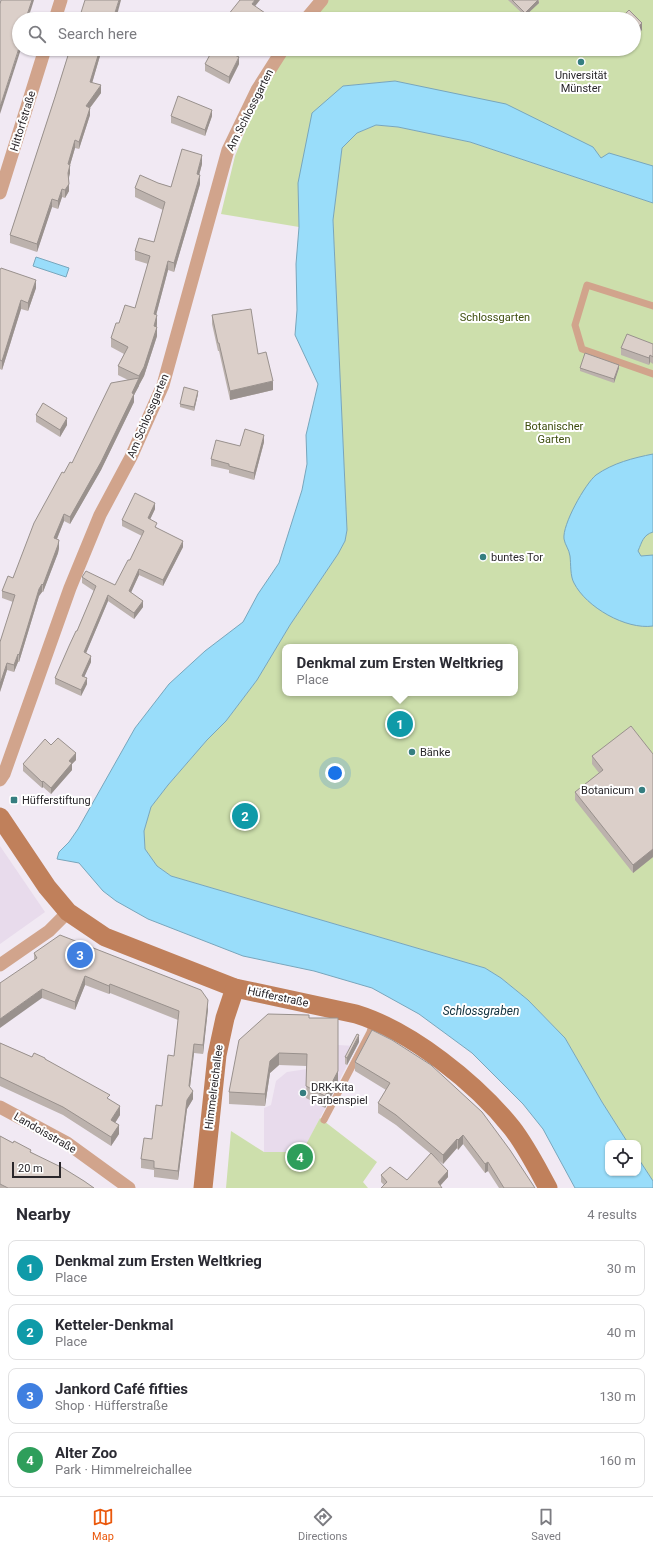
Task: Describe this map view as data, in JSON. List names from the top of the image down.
{
  "streets": {
    "street": [
      "Am Schlossgarten",
      "Hittorfstraße",
      "Hüfferstraße",
      "Himmelreichallee",
      "Landoisstraße"
    ]
  },
  "crossings": [
    ["Hüfferstraße", "Himmelreichallee"]
  ],
  "water": ["Schlossgraben"],
  "parks": ["Schlossgarten", "Botanischer Garten"],
  "places": {
    "other": [
      "Universität Münster",
      "buntes Tor",
      "Bänke",
      "Botanicum",
      "DRK-Kita Farbenspiel"
    ],
    "transit": ["Hüfferstiftung"]
  },
  "scale_bar": "20 m",
  "page": {
    "search": "Search here",
    "popup": ["Denkmal zum Ersten Weltkrieg", "Place"],
    "pins": [
      "1",
      "2",
      "3",
      "4"
    ],
    "scale": "20 m",
    "heading": ["Nearby", "4 results"],
    "list": [
      {
        "mark": "1",
        "name": "Denkmal zum Ersten Weltkrieg",
        "note": "Place",
        "value": "30 m"
      },
      {
        "mark": "2",
        "name": "Ketteler-Denkmal",
        "note": "Place",
        "value": "40 m"
      },
      {
        "mark": "3",
        "name": "Jankord Café fifties",
        "note": "Shop · Hüfferstraße",
        "value": "130 m"
      },
      {
        "mark": "4",
        "name": "Alter Zoo",
        "note": "Park · Himmelreichallee",
        "value": "160 m"
      }
    ],
    "nav": ["Map", "Directions", "Saved"]
  }
}
